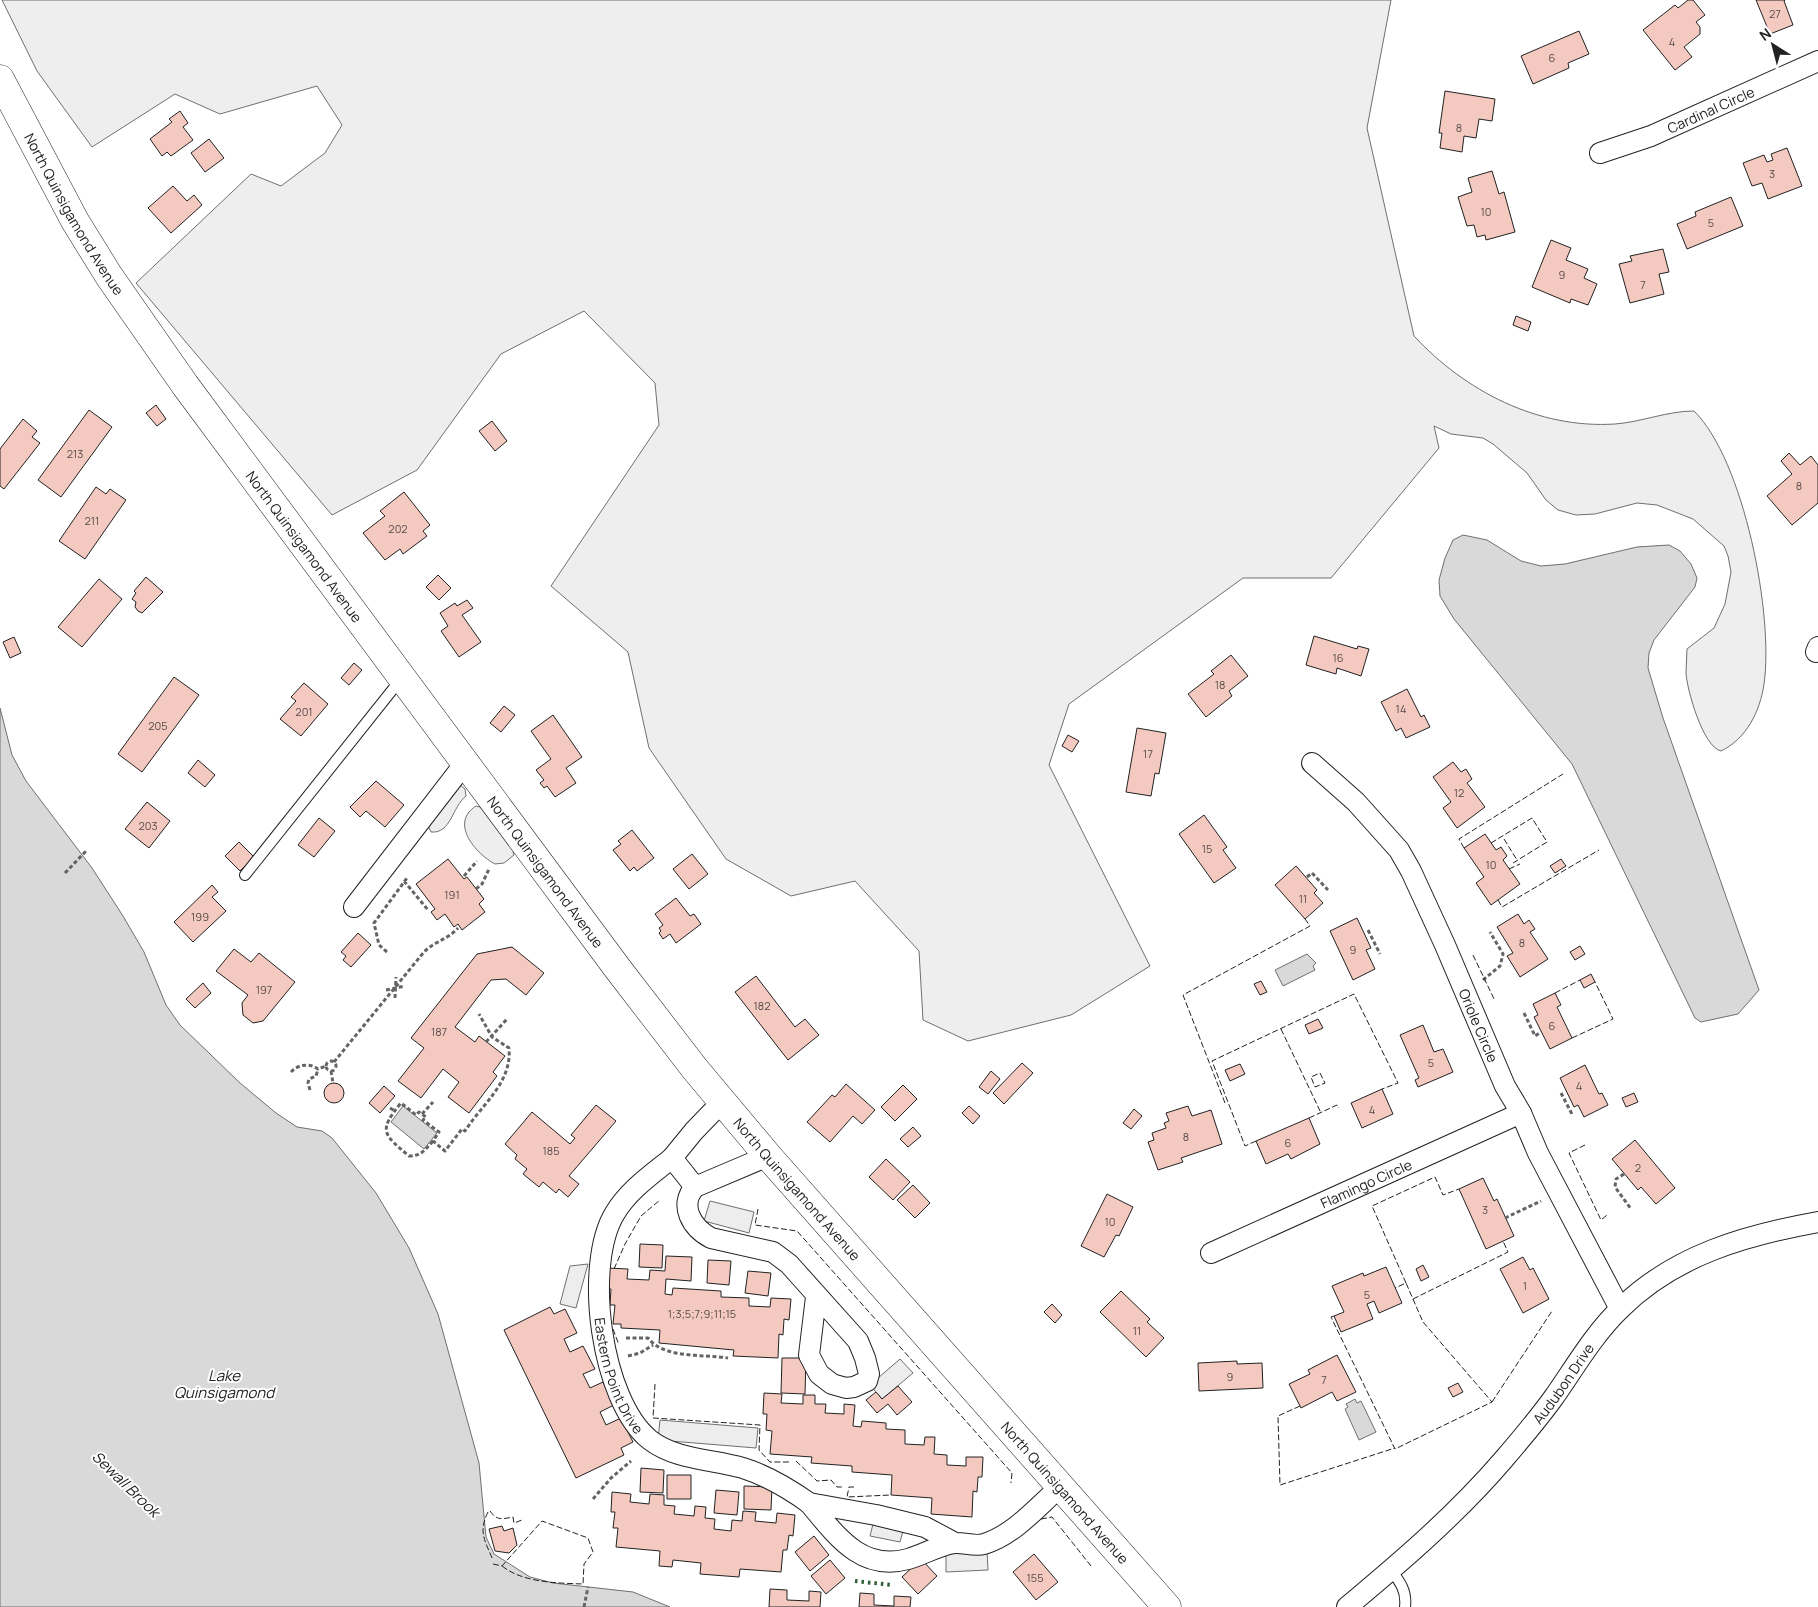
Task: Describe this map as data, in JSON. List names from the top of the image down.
{
  "streets": {
    "main road": ["North Quinsigamond Avenue"],
    "street": [
      "Cardinal Circle",
      "Oriole Circle",
      "Flamingo Circle",
      "Eastern Point Drive",
      "Audubon Drive"
    ]
  },
  "crossings": [
    ["North Quinsigamond Avenue", "Eastern Point Drive"],
    ["Oriole Circle", "Flamingo Circle"],
    ["Oriole Circle", "Audubon Drive"]
  ],
  "water": ["Lake Quinsigamond", "Sewall Brook"],
  "house_numbers": [
    "27",
    "4",
    "6",
    "8",
    "3",
    "10",
    "5",
    "9",
    "7",
    "213",
    "8",
    "211",
    "202",
    "16",
    "18",
    "14",
    "201",
    "205",
    "17",
    "12",
    "203",
    "15",
    "10",
    "191",
    "11",
    "199",
    "8",
    "9",
    "197",
    "182",
    "6",
    "187",
    "5",
    "4",
    "4",
    "8",
    "6",
    "185",
    "2",
    "3",
    "10",
    "1",
    "5",
    "1;3;5;7;9;11;15",
    "11",
    "9",
    "7",
    "155"
  ],
  "north": "top left"
}
